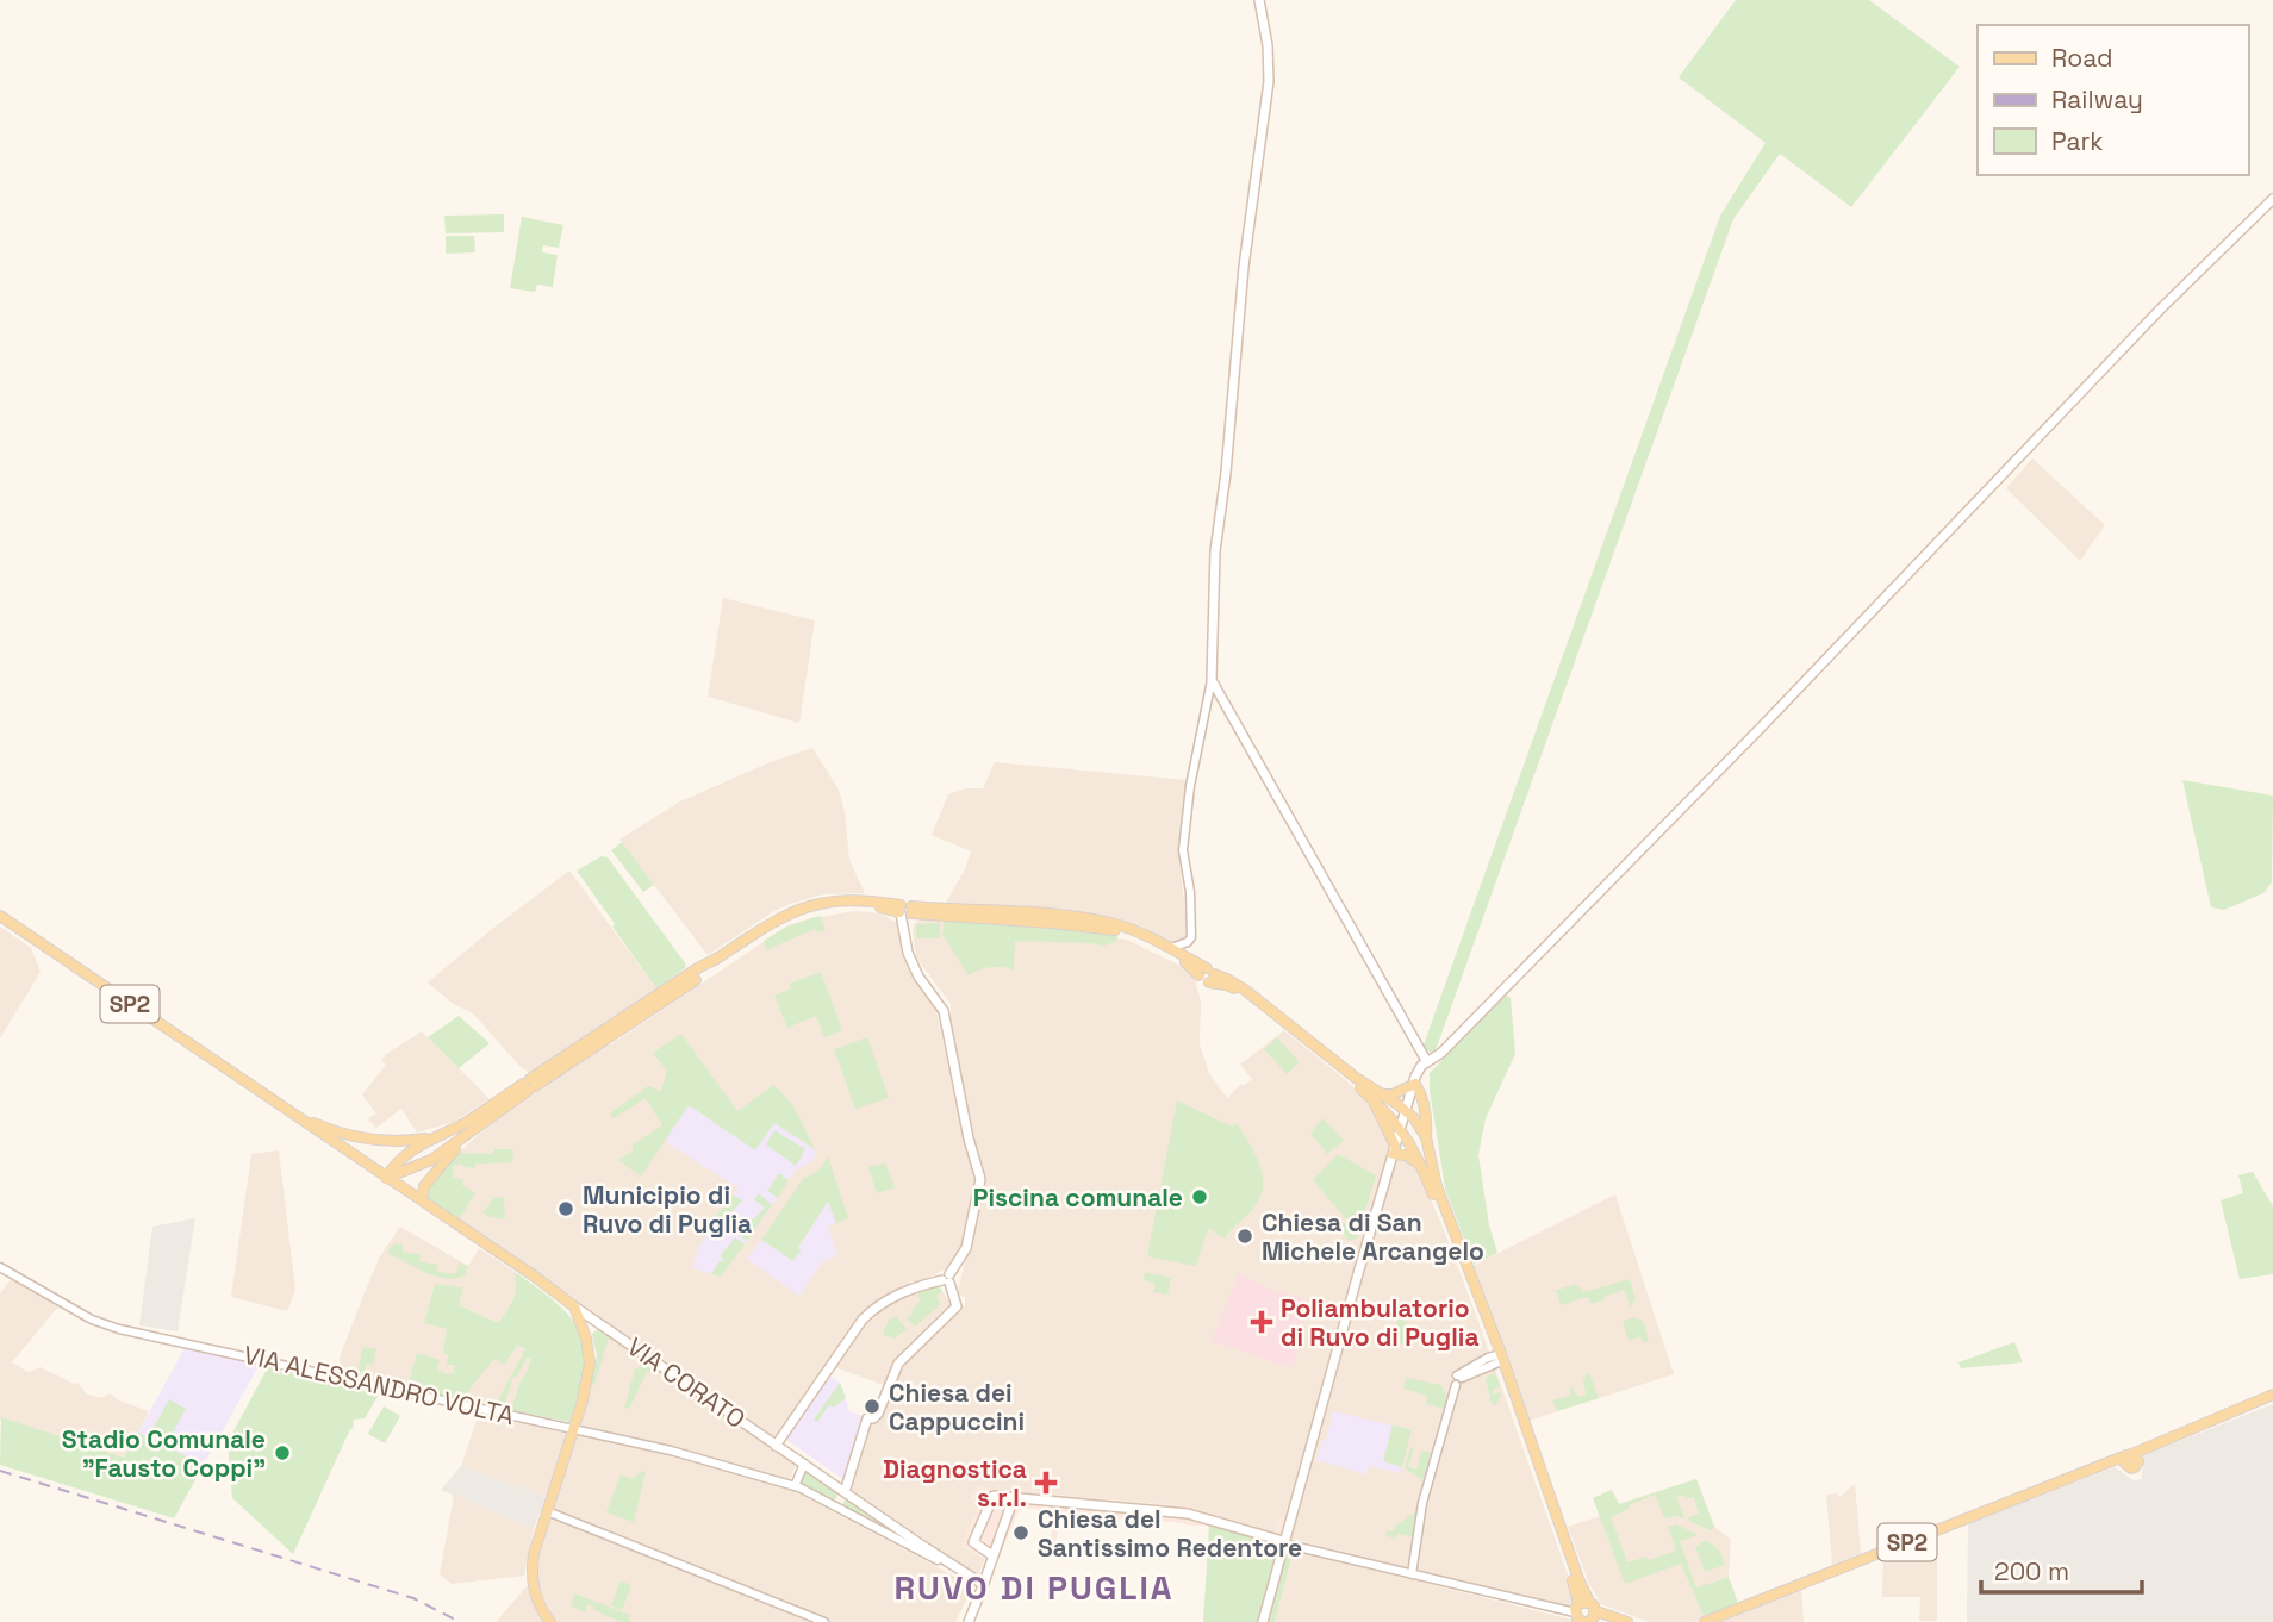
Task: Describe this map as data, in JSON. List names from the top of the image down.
{
  "streets": {
    "main road": ["SP2", "VIA CORATO"],
    "street": ["VIA ALESSANDRO VOLTA"]
  },
  "crossings": [
    ["VIA CORATO", "VIA ALESSANDRO VOLTA"]
  ],
  "districts": ["RUVO DI PUGLIA"],
  "places": {
    "other": [
      "Piscina comunale",
      "Municipio di Ruvo di Puglia",
      "Chiesa di San Michele Arcangelo",
      "Chiesa dei Cappuccini",
      "Stadio Comunale \"Fausto Coppi\"",
      "Chiesa del Santissimo Redentore"
    ],
    "health": ["Poliambulatorio di Ruvo di Puglia", "Diagnostica s.r.l."]
  },
  "legend": ["Road", "Railway", "Park"],
  "scale_bar": "200 m"
}
